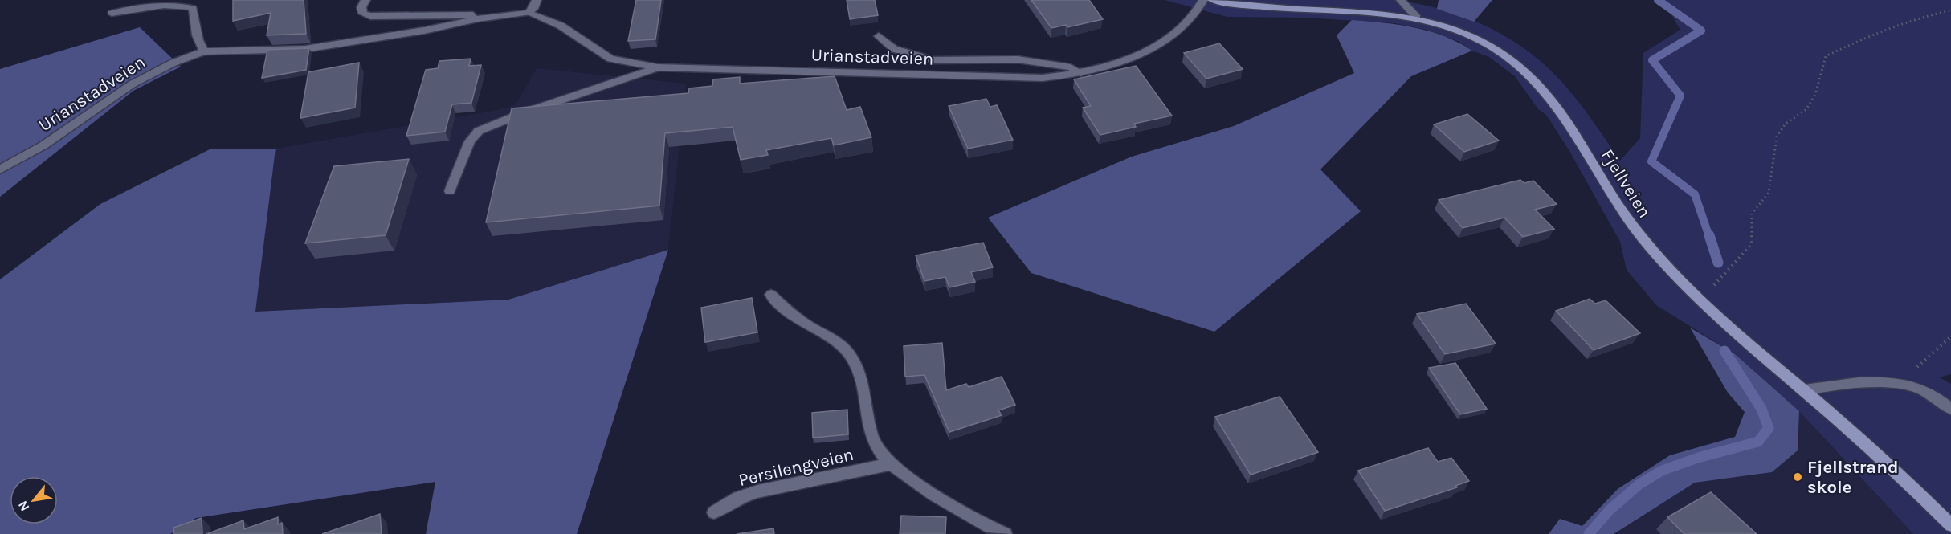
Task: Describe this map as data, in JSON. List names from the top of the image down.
{
  "streets": {
    "main road": ["Fjellveien"],
    "street": ["Urianstadveien", "Persilengveien"]
  },
  "places": ["Fjellstrand skole"],
  "north": "bottom left"
}
